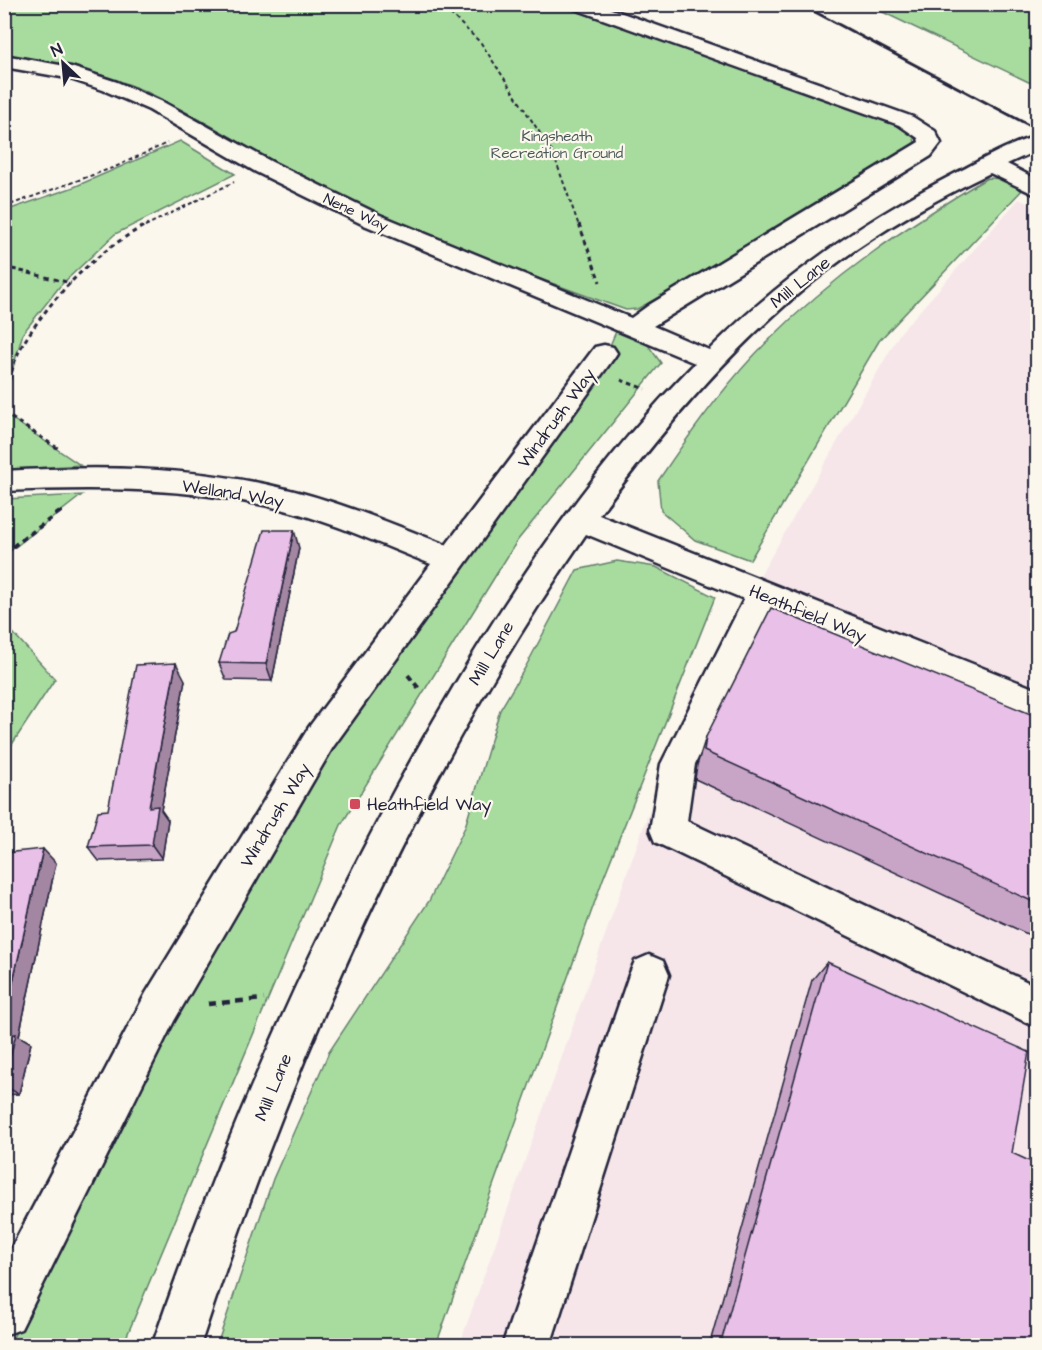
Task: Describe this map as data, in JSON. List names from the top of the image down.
{
  "streets": {
    "street": [
      "Nene Way",
      "Mill Lane",
      "Windrush Way",
      "Welland Way",
      "Heathfield Way"
    ]
  },
  "crossings": [
    ["Nene Way", "Mill Lane"],
    ["Mill Lane", "Heathfield Way"],
    ["Windrush Way", "Welland Way"]
  ],
  "parks": ["Kingsheath Recreation Ground"],
  "places": {
    "transit": ["Heathfield Way"]
  },
  "north": "top left"
}
